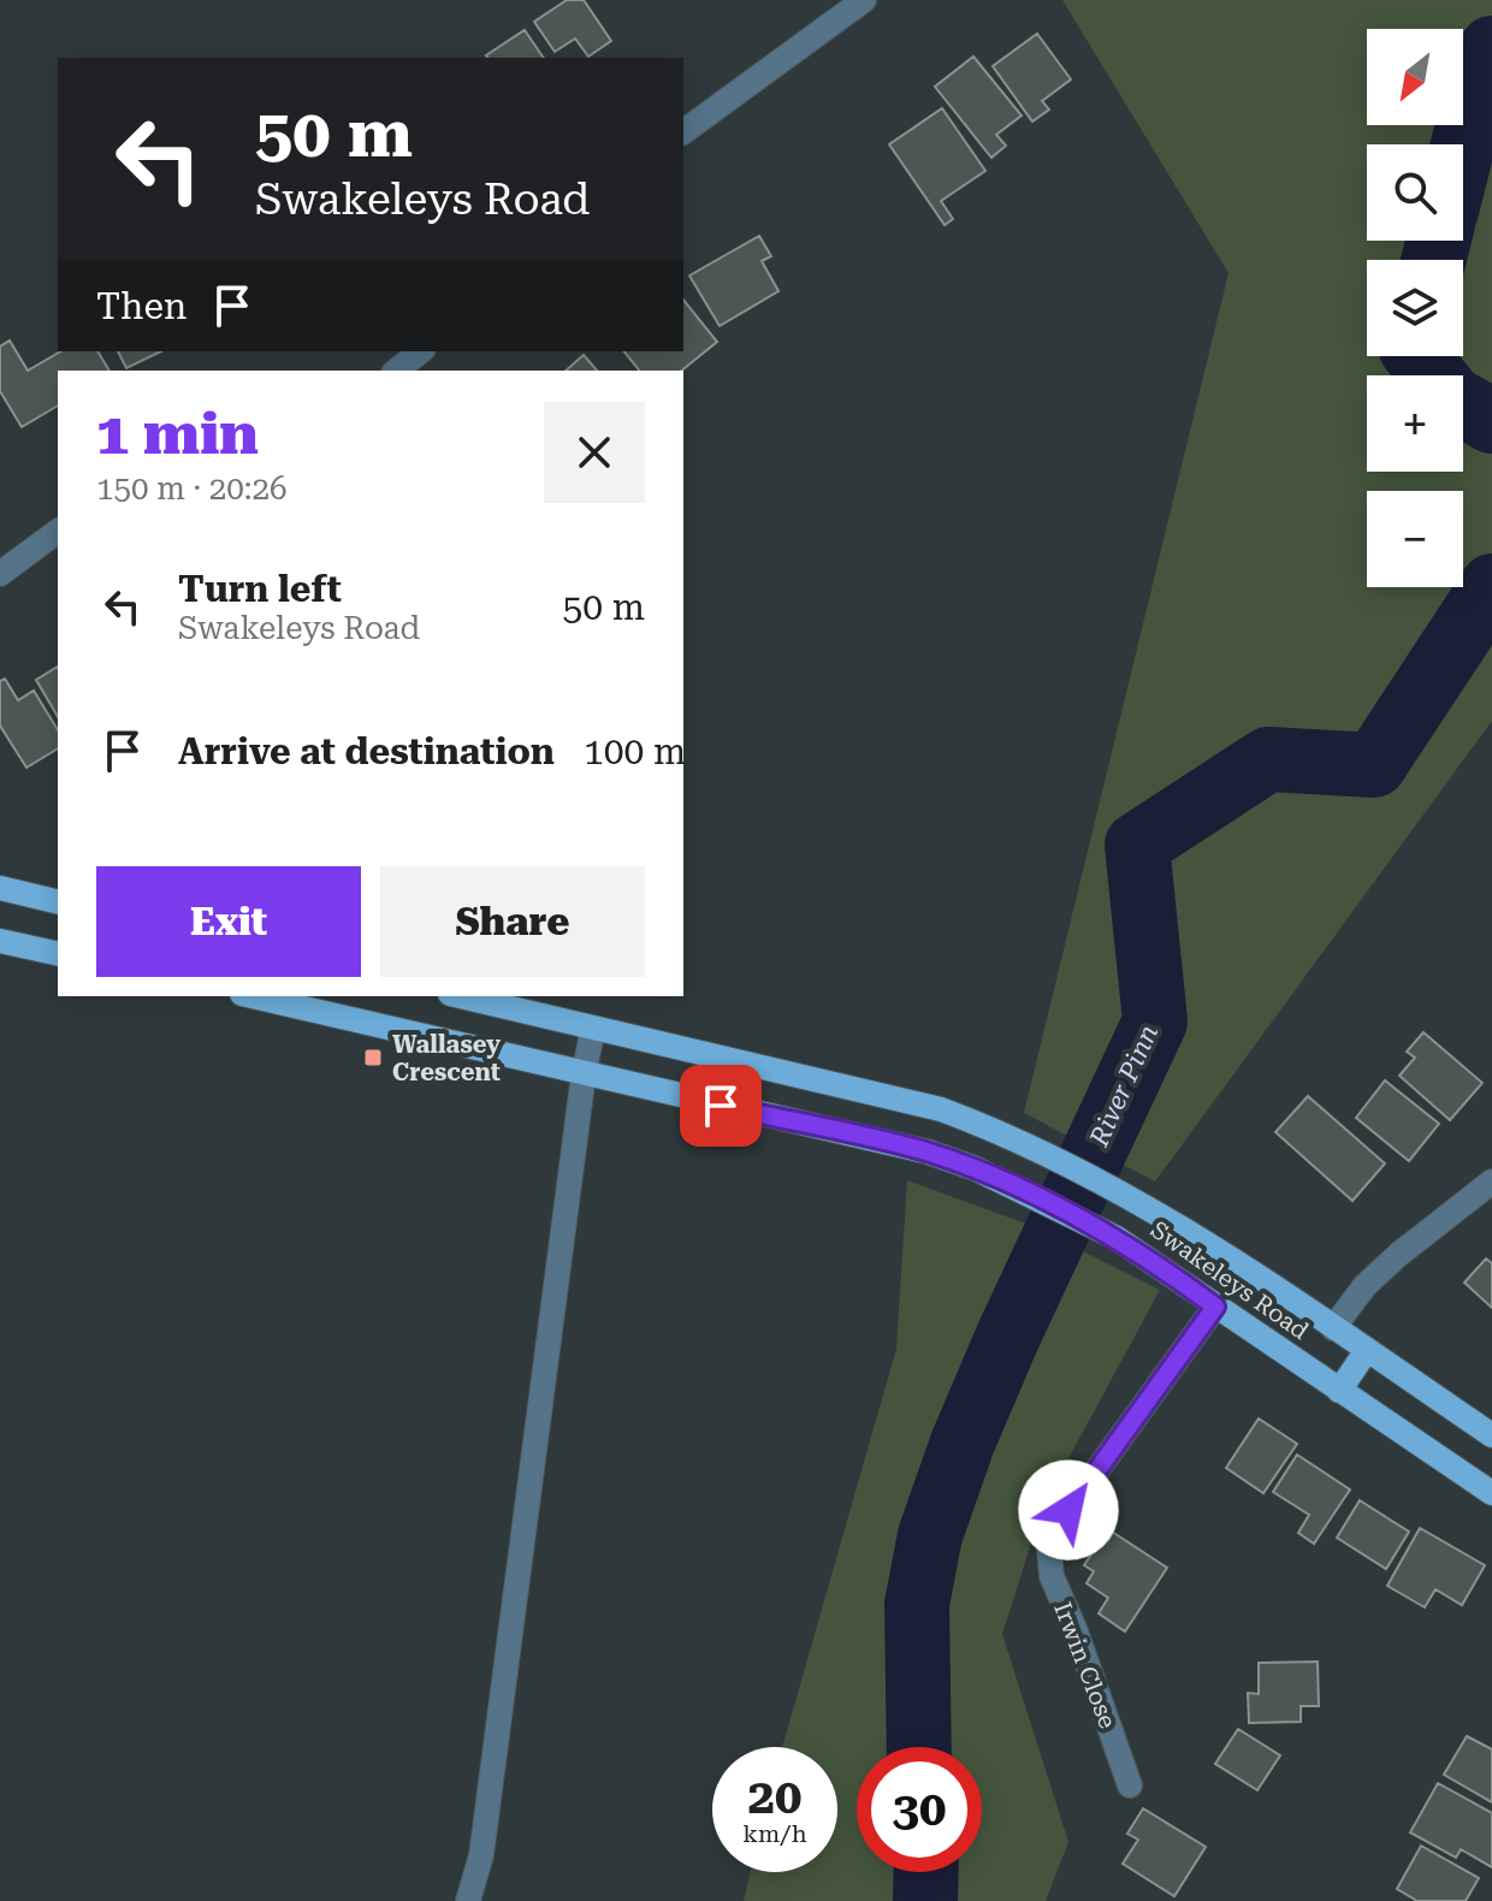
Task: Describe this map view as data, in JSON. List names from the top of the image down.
{
  "streets": {
    "main road": ["Swakeleys Road"],
    "street": ["Irwin Close"]
  },
  "crossings": [
    ["Swakeleys Road", "Irwin Close"]
  ],
  "water": ["River Pinn"],
  "places": {
    "transit": ["Wallasey Crescent"]
  },
  "north": "bottom left",
  "page": {
    "map_buttons": ["+", "−"],
    "turn": ["50 m", "Swakeleys Road"],
    "then": "Then",
    "heading": ["1 min", "150 m · 20:26"],
    "list": [
      {
        "name": "Turn left",
        "note": "Swakeleys Road",
        "value": "50 m"
      },
      {
        "name": "Arrive at destination",
        "value": "100 m"
      }
    ],
    "buttons": ["Exit", "Share"],
    "speed": "20 km/h",
    "limit": "30"
  }
}
